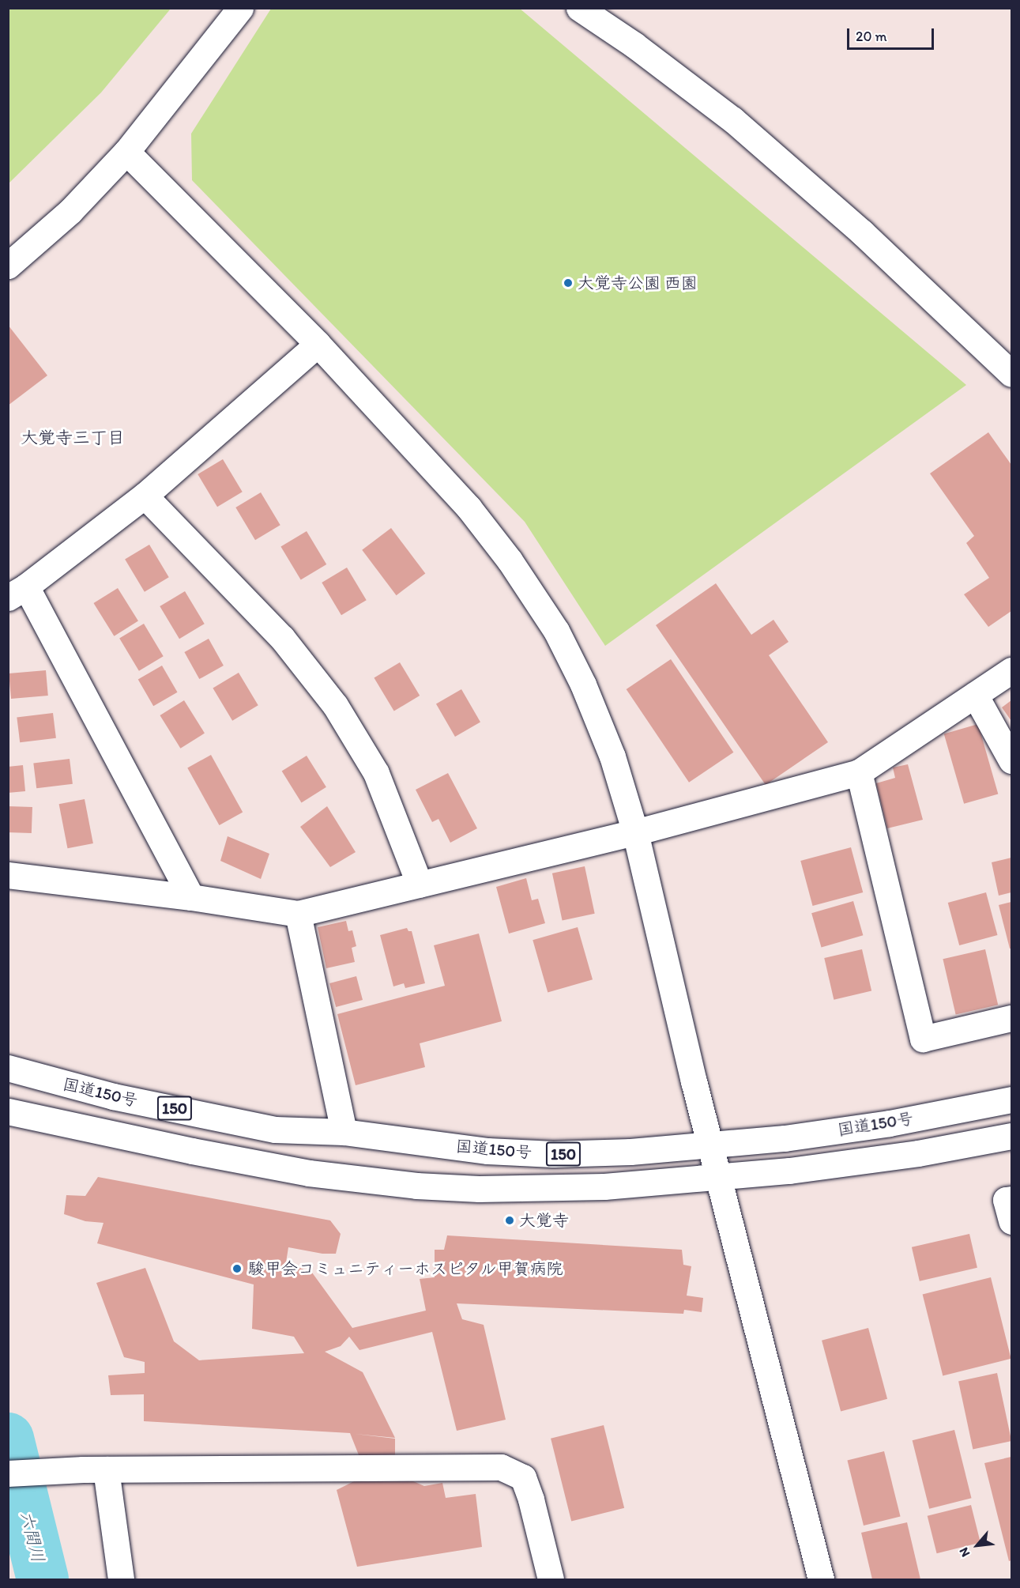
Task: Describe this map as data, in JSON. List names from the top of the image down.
{
  "streets": {
    "main road": ["国道150号", "150"]
  },
  "districts": ["大覚寺三丁目"],
  "water": ["六間川"],
  "places": ["大覚寺公園 西園", "大覚寺", "駿甲会コミュニティーホスピタル甲賀病院"],
  "scale_bar": "20 m",
  "north": "bottom left"
}
